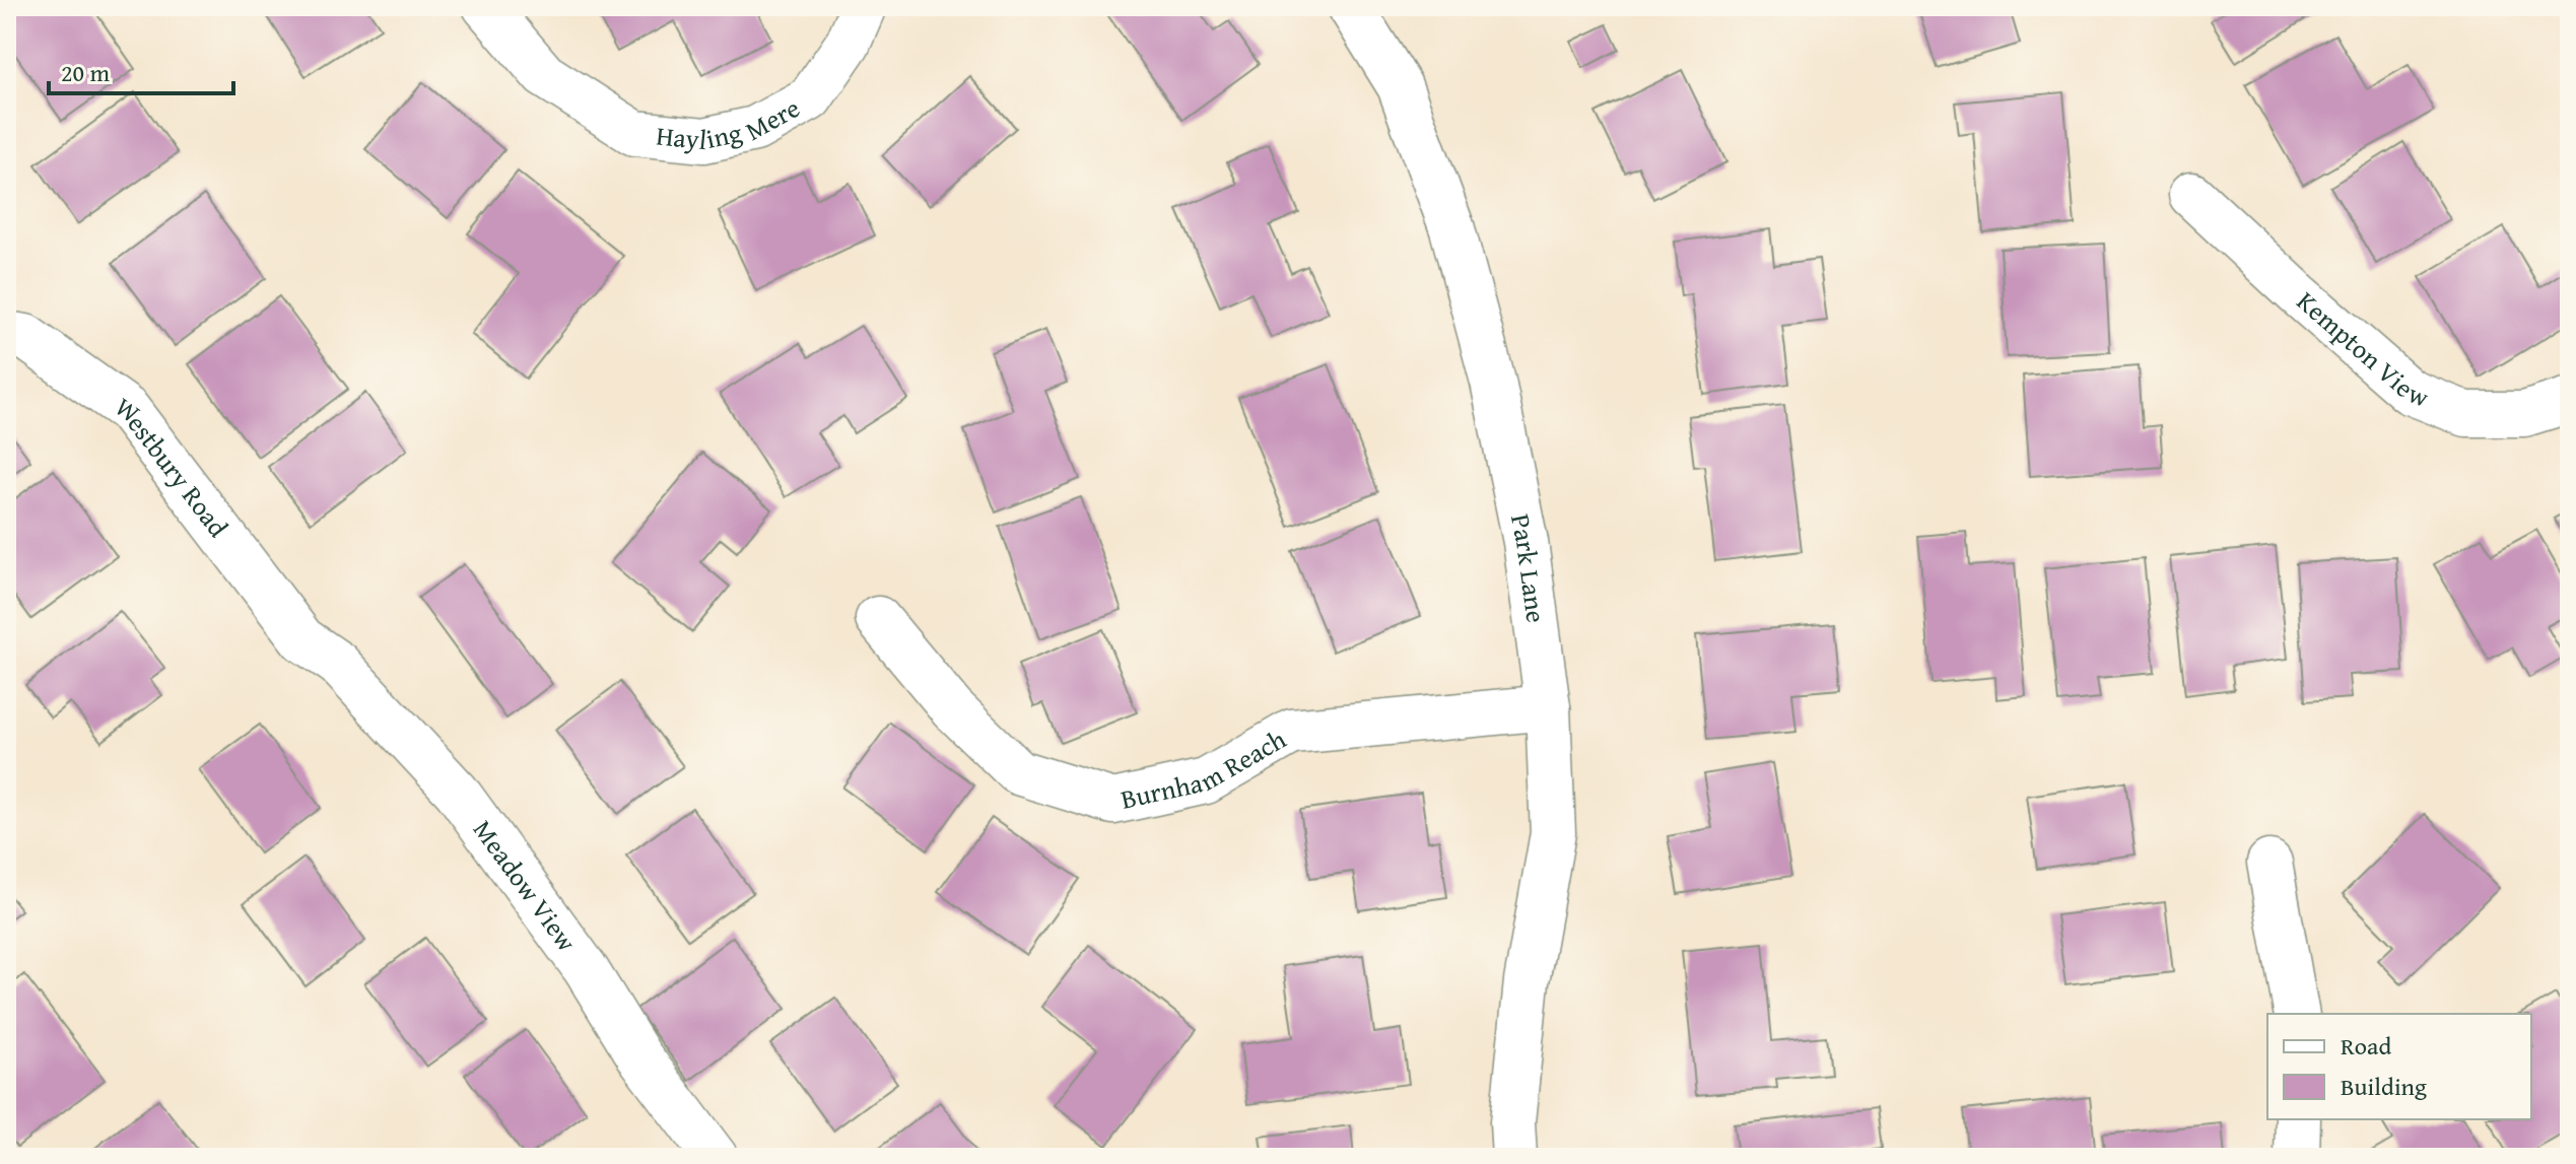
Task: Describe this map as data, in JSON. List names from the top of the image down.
{
  "streets": {
    "street": [
      "Hayling Mere",
      "Kempton View",
      "Westbury Road",
      "Park Lane",
      "Burnham Reach",
      "Meadow View"
    ]
  },
  "crossings": [
    ["Westbury Road", "Meadow View"],
    ["Park Lane", "Burnham Reach"]
  ],
  "legend": ["Road", "Building"],
  "scale_bar": "20 m"
}
